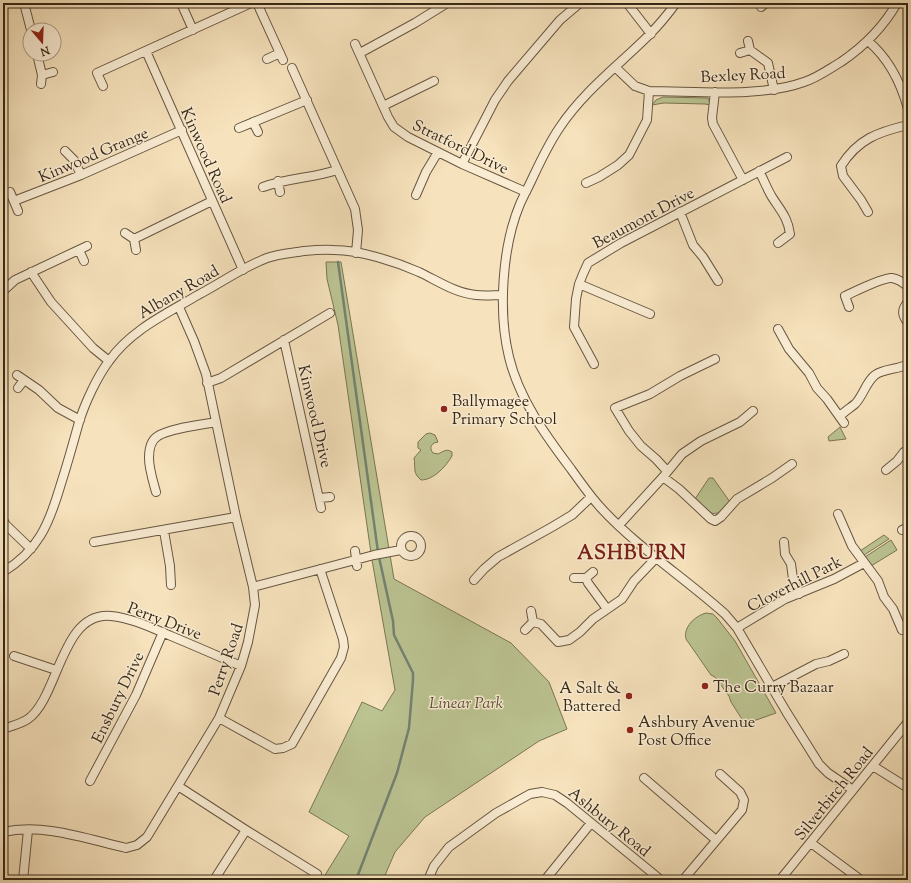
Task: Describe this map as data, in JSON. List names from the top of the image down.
{
  "streets": {
    "street": [
      "Bexley Road",
      "Stratford Drive",
      "Kinwood Grange",
      "Kinwood Road",
      "Beaumont Drive",
      "Albany Road",
      "Kinwood Drive",
      "Cloverhill Park",
      "Perry Drive",
      "Perry Road",
      "Ensbury Drive",
      "Silverbirch Road",
      "Ashbury Road"
    ]
  },
  "crossings": [
    ["Kinwood Grange", "Kinwood Road"],
    ["Kinwood Road", "Albany Road"],
    ["Albany Road", "Perry Road"],
    ["Perry Drive", "Perry Road"],
    ["Perry Drive", "Ensbury Drive"]
  ],
  "districts": ["ASHBURN"],
  "parks": ["Linear Park"],
  "places": [
    "Ballymagee Primary School",
    "The Curry Bazaar",
    "A Salt & Battered",
    "Ashbury Avenue Post Office"
  ],
  "north": "bottom"
}
